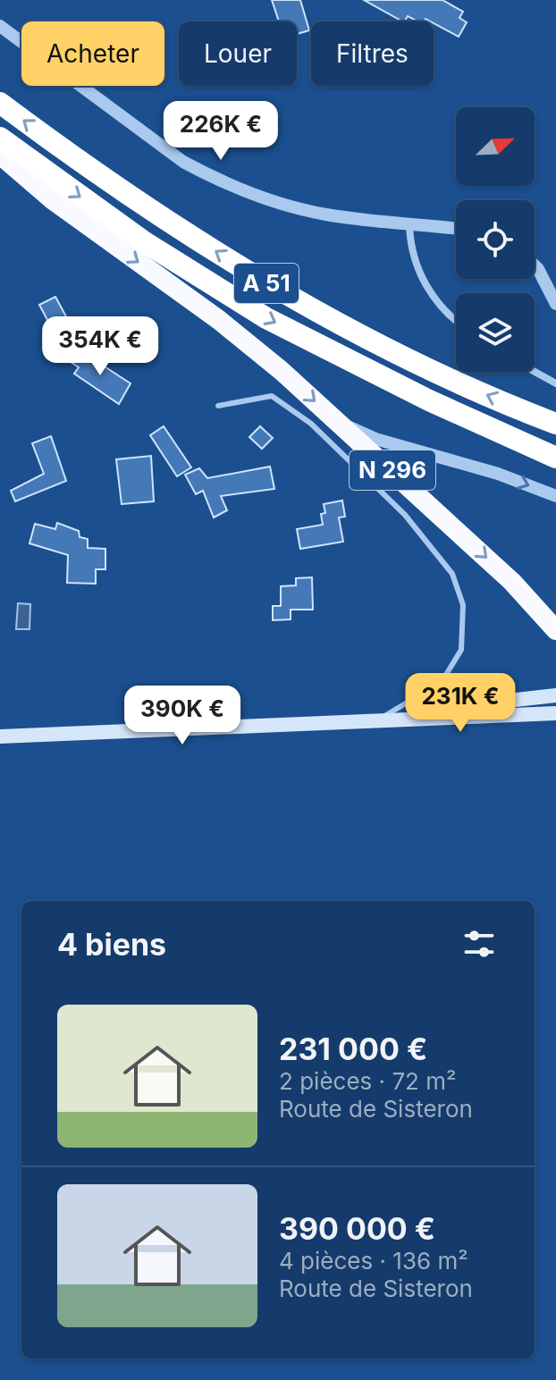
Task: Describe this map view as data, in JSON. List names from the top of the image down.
{
  "streets": {
    "highway": ["A 51", "N 296"]
  },
  "north": "top right",
  "page": {
    "chip": ["Acheter", "Louer", "Filtres"],
    "price": [
      "226K €",
      "354K €",
      "231K €",
      "390K €"
    ],
    "heading": "4 biens",
    "list": [
      {
        "name": "231 000 €",
        "note": "2 pièces · 72 m² · Route de Sisteron"
      },
      {
        "name": "390 000 €",
        "note": "4 pièces · 136 m² · Route de Sisteron"
      }
    ]
  }
}
